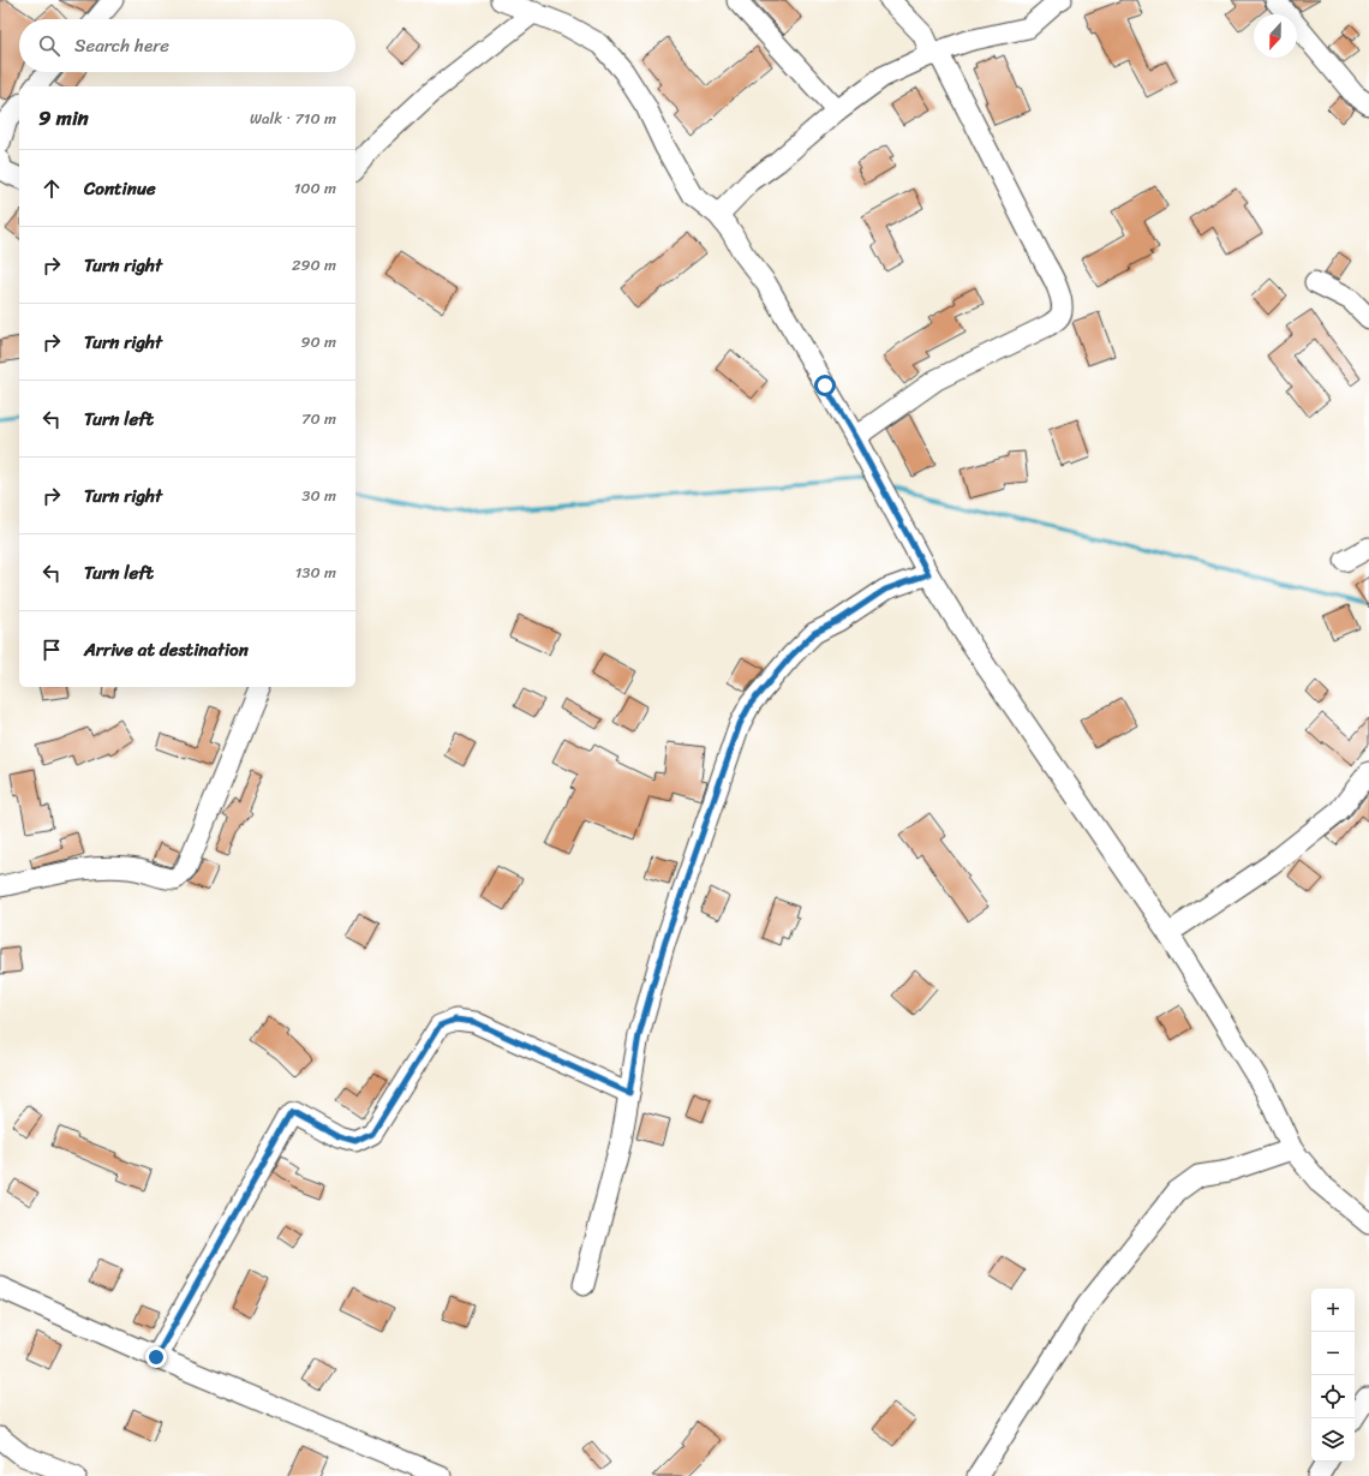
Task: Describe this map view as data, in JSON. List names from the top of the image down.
{
  "north": "bottom",
  "page": {
    "search": "Search here",
    "heading": ["9 min", "Walk · 710 m"],
    "list": [
      ["Continue", "100 m"],
      ["Turn right", "290 m"],
      ["Turn right", "90 m"],
      ["Turn left", "70 m"],
      ["Turn right", "30 m"],
      ["Turn left", "130 m"],
      "Arrive at destination"
    ],
    "map_buttons": ["+", "−"]
  }
}
